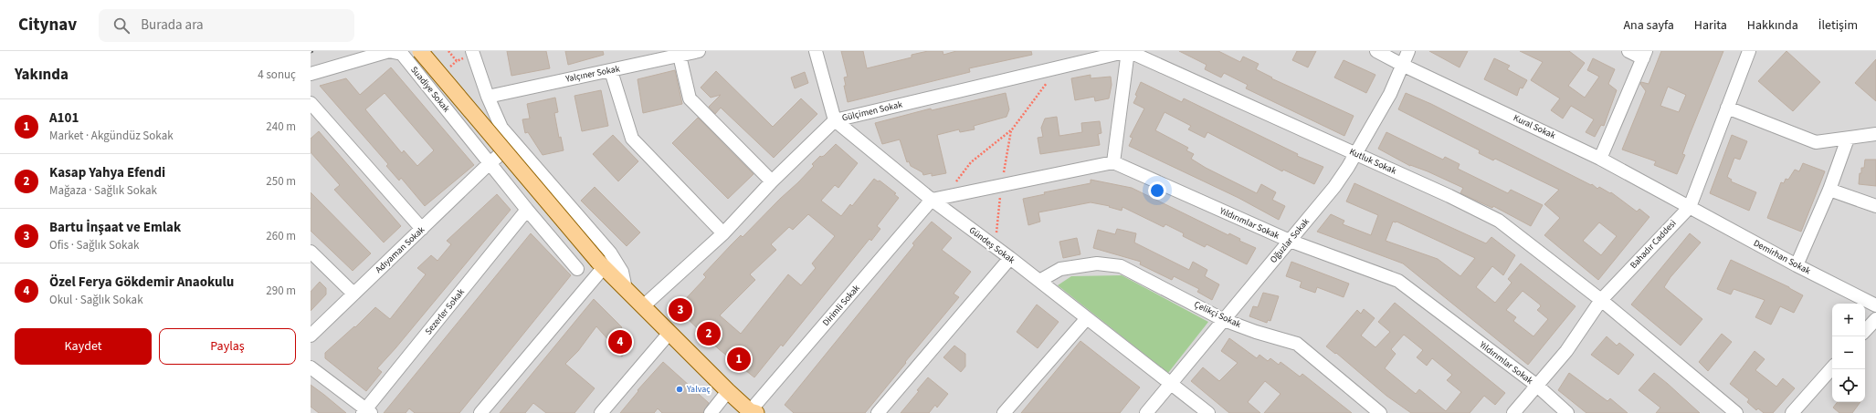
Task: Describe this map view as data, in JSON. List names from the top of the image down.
{
  "streets": {
    "street": [
      "Yalçıner Sokak",
      "Suadiye Sokak",
      "Gülçimen Sokak",
      "Kural Sokak",
      "Kutluk Sokak",
      "Yıldırımlar Sokak",
      "Oğuzlar Sokak",
      "Bahadır Caddesi",
      "Gündeş Sokak",
      "Adıyaman Sokak",
      "Demirhan Sokak",
      "Dirimli Sokak",
      "Sezerler Sokak",
      "Çelikçi Sokak"
    ]
  },
  "crossings": [
    ["Suadiye Sokak", "Adıyaman Sokak"],
    ["Gülçimen Sokak", "Kutluk Sokak"],
    ["Gülçimen Sokak", "Gündeş Sokak"],
    ["Kural Sokak", "Oğuzlar Sokak"],
    ["Kural Sokak", "Bahadır Caddesi"],
    ["Kural Sokak", "Demirhan Sokak"],
    ["Kutluk Sokak", "Oğuzlar Sokak"],
    ["Kutluk Sokak", "Bahadır Caddesi"],
    ["Yıldırımlar Sokak", "Oğuzlar Sokak"],
    ["Yıldırımlar Sokak", "Bahadır Caddesi"],
    ["Oğuzlar Sokak", "Gündeş Sokak"],
    ["Oğuzlar Sokak", "Çelikçi Sokak"],
    ["Bahadır Caddesi", "Demirhan Sokak"],
    ["Gündeş Sokak", "Dirimli Sokak"],
    ["Gündeş Sokak", "Çelikçi Sokak"]
  ],
  "places": ["Yalvaç"],
  "page": {
    "header": "Citynav",
    "search": "Burada ara",
    "nav": [
      "Ana sayfa",
      "Harita",
      "Hakkında",
      "İletişim"
    ],
    "heading": ["Yakında", "4 sonuç"],
    "list": [
      {
        "mark": "1",
        "name": "A101",
        "note": "Market · Akgündüz Sokak",
        "value": "240 m"
      },
      {
        "mark": "2",
        "name": "Kasap Yahya Efendi",
        "note": "Mağaza · Sağlık Sokak",
        "value": "250 m"
      },
      {
        "mark": "3",
        "name": "Bartu İnşaat ve Emlak",
        "note": "Ofis · Sağlık Sokak",
        "value": "260 m"
      },
      {
        "mark": "4",
        "name": "Özel Ferya Gökdemir Anaokulu",
        "note": "Okul · Sağlık Sokak",
        "value": "290 m"
      }
    ],
    "pins": [
      "3",
      "2",
      "4",
      "1"
    ],
    "map_buttons": ["+", "−"],
    "buttons": ["Kaydet", "Paylaş"]
  }
}
